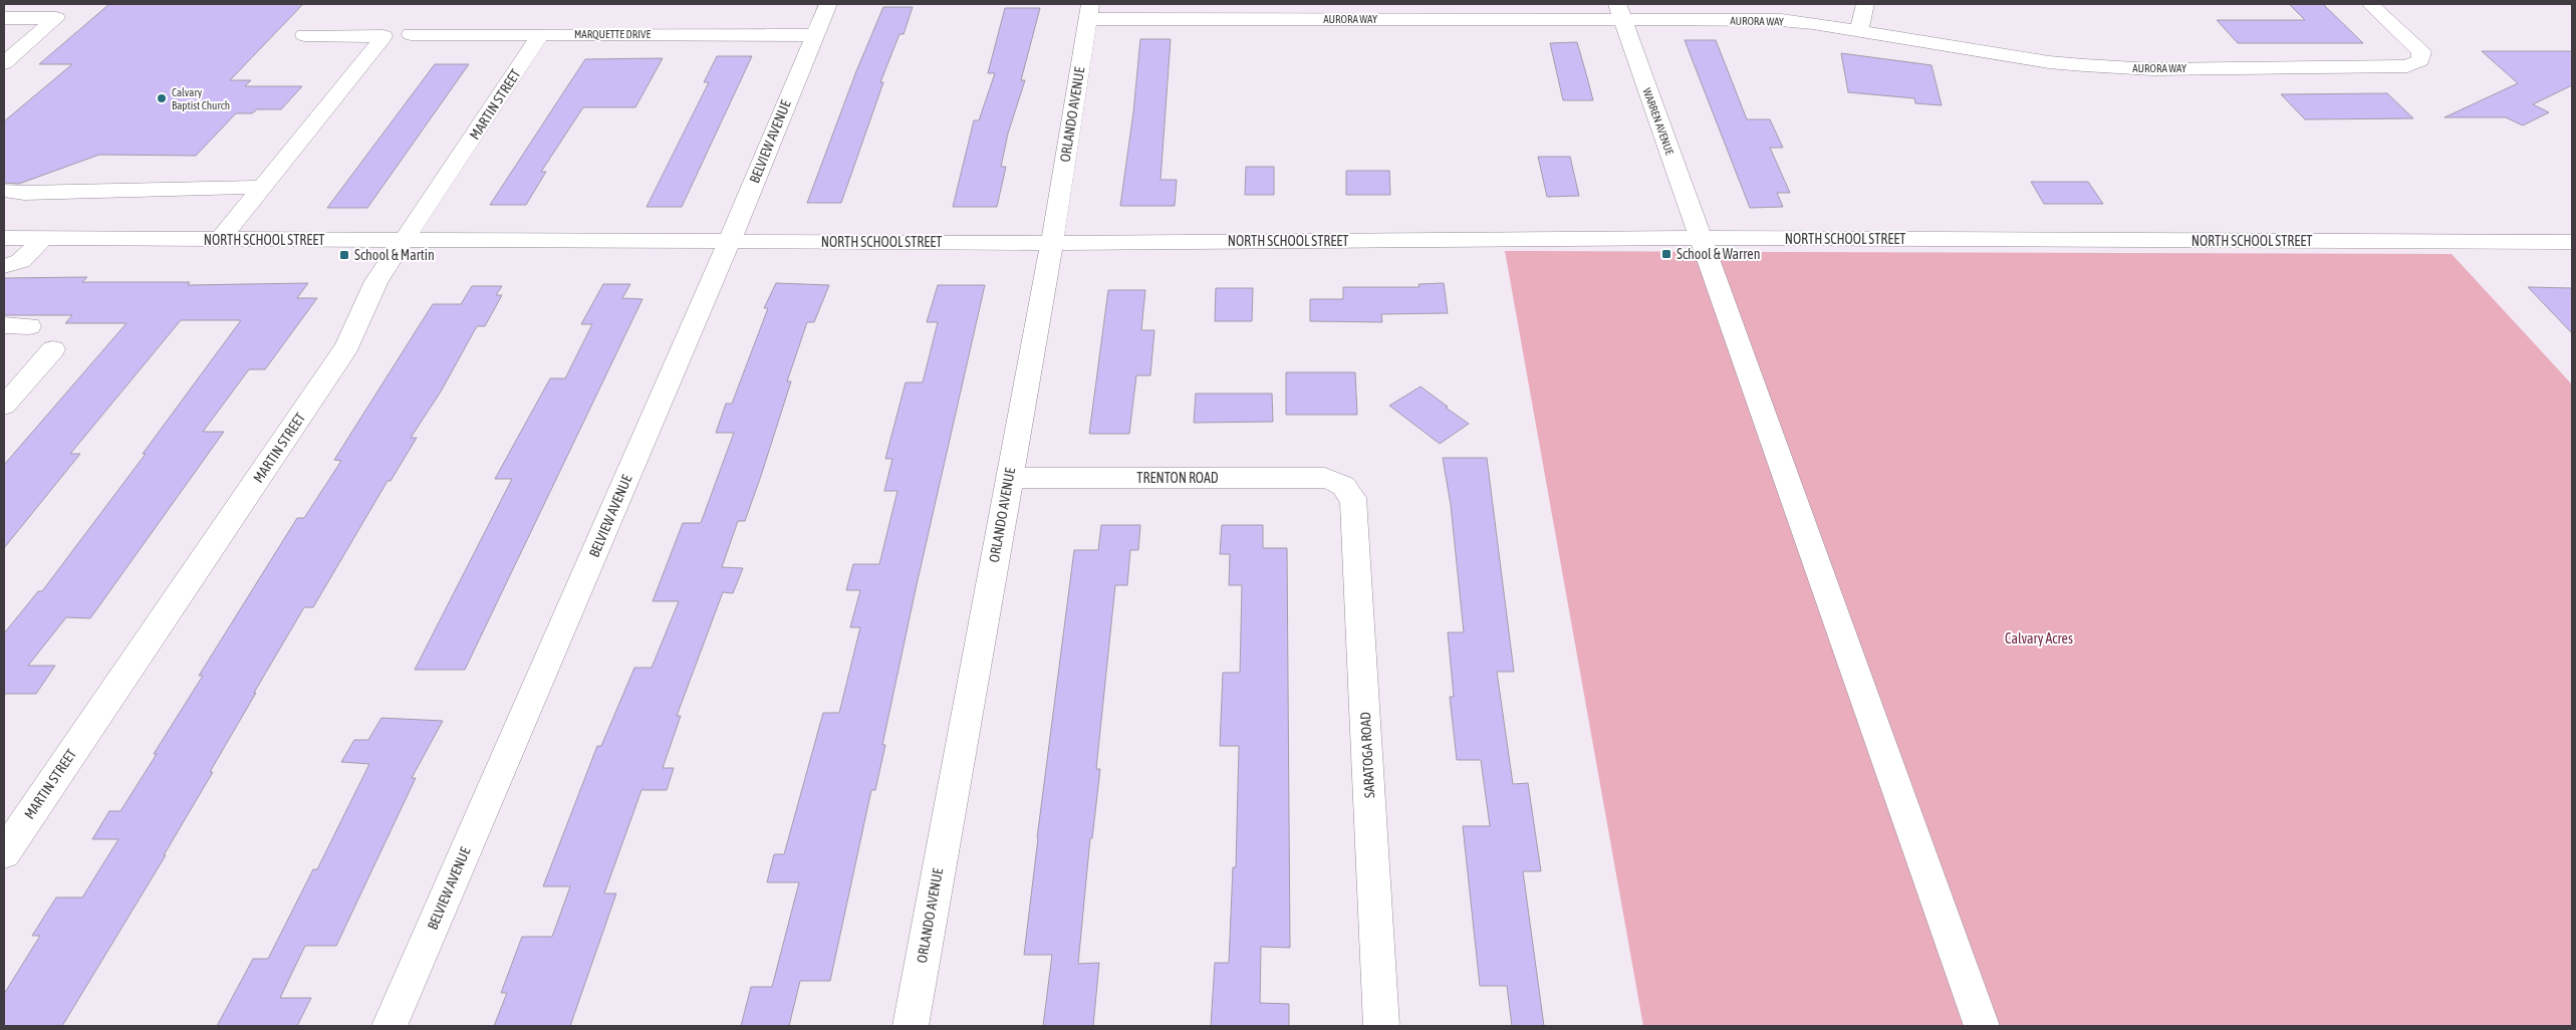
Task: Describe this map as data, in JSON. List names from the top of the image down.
{
  "streets": {
    "street": [
      "AURORA WAY",
      "MARQUETTE DRIVE",
      "MARTIN STREET",
      "ORLANDO AVENUE",
      "WARREN AVENUE",
      "BELVIEW AVENUE",
      "NORTH SCHOOL STREET",
      "TRENTON ROAD",
      "SARATOGA ROAD"
    ]
  },
  "crossings": [
    ["AURORA WAY", "ORLANDO AVENUE"],
    ["AURORA WAY", "WARREN AVENUE"],
    ["MARQUETTE DRIVE", "MARTIN STREET"],
    ["MARQUETTE DRIVE", "BELVIEW AVENUE"],
    ["MARTIN STREET", "NORTH SCHOOL STREET"],
    ["ORLANDO AVENUE", "NORTH SCHOOL STREET"],
    ["ORLANDO AVENUE", "TRENTON ROAD"],
    ["WARREN AVENUE", "NORTH SCHOOL STREET"],
    ["BELVIEW AVENUE", "NORTH SCHOOL STREET"],
    ["TRENTON ROAD", "SARATOGA ROAD"]
  ],
  "parks": ["Calvary Acres"],
  "places": {
    "other": ["Calvary Baptist Church"],
    "transit": ["School & Warren", "School & Martin"]
  }
}
